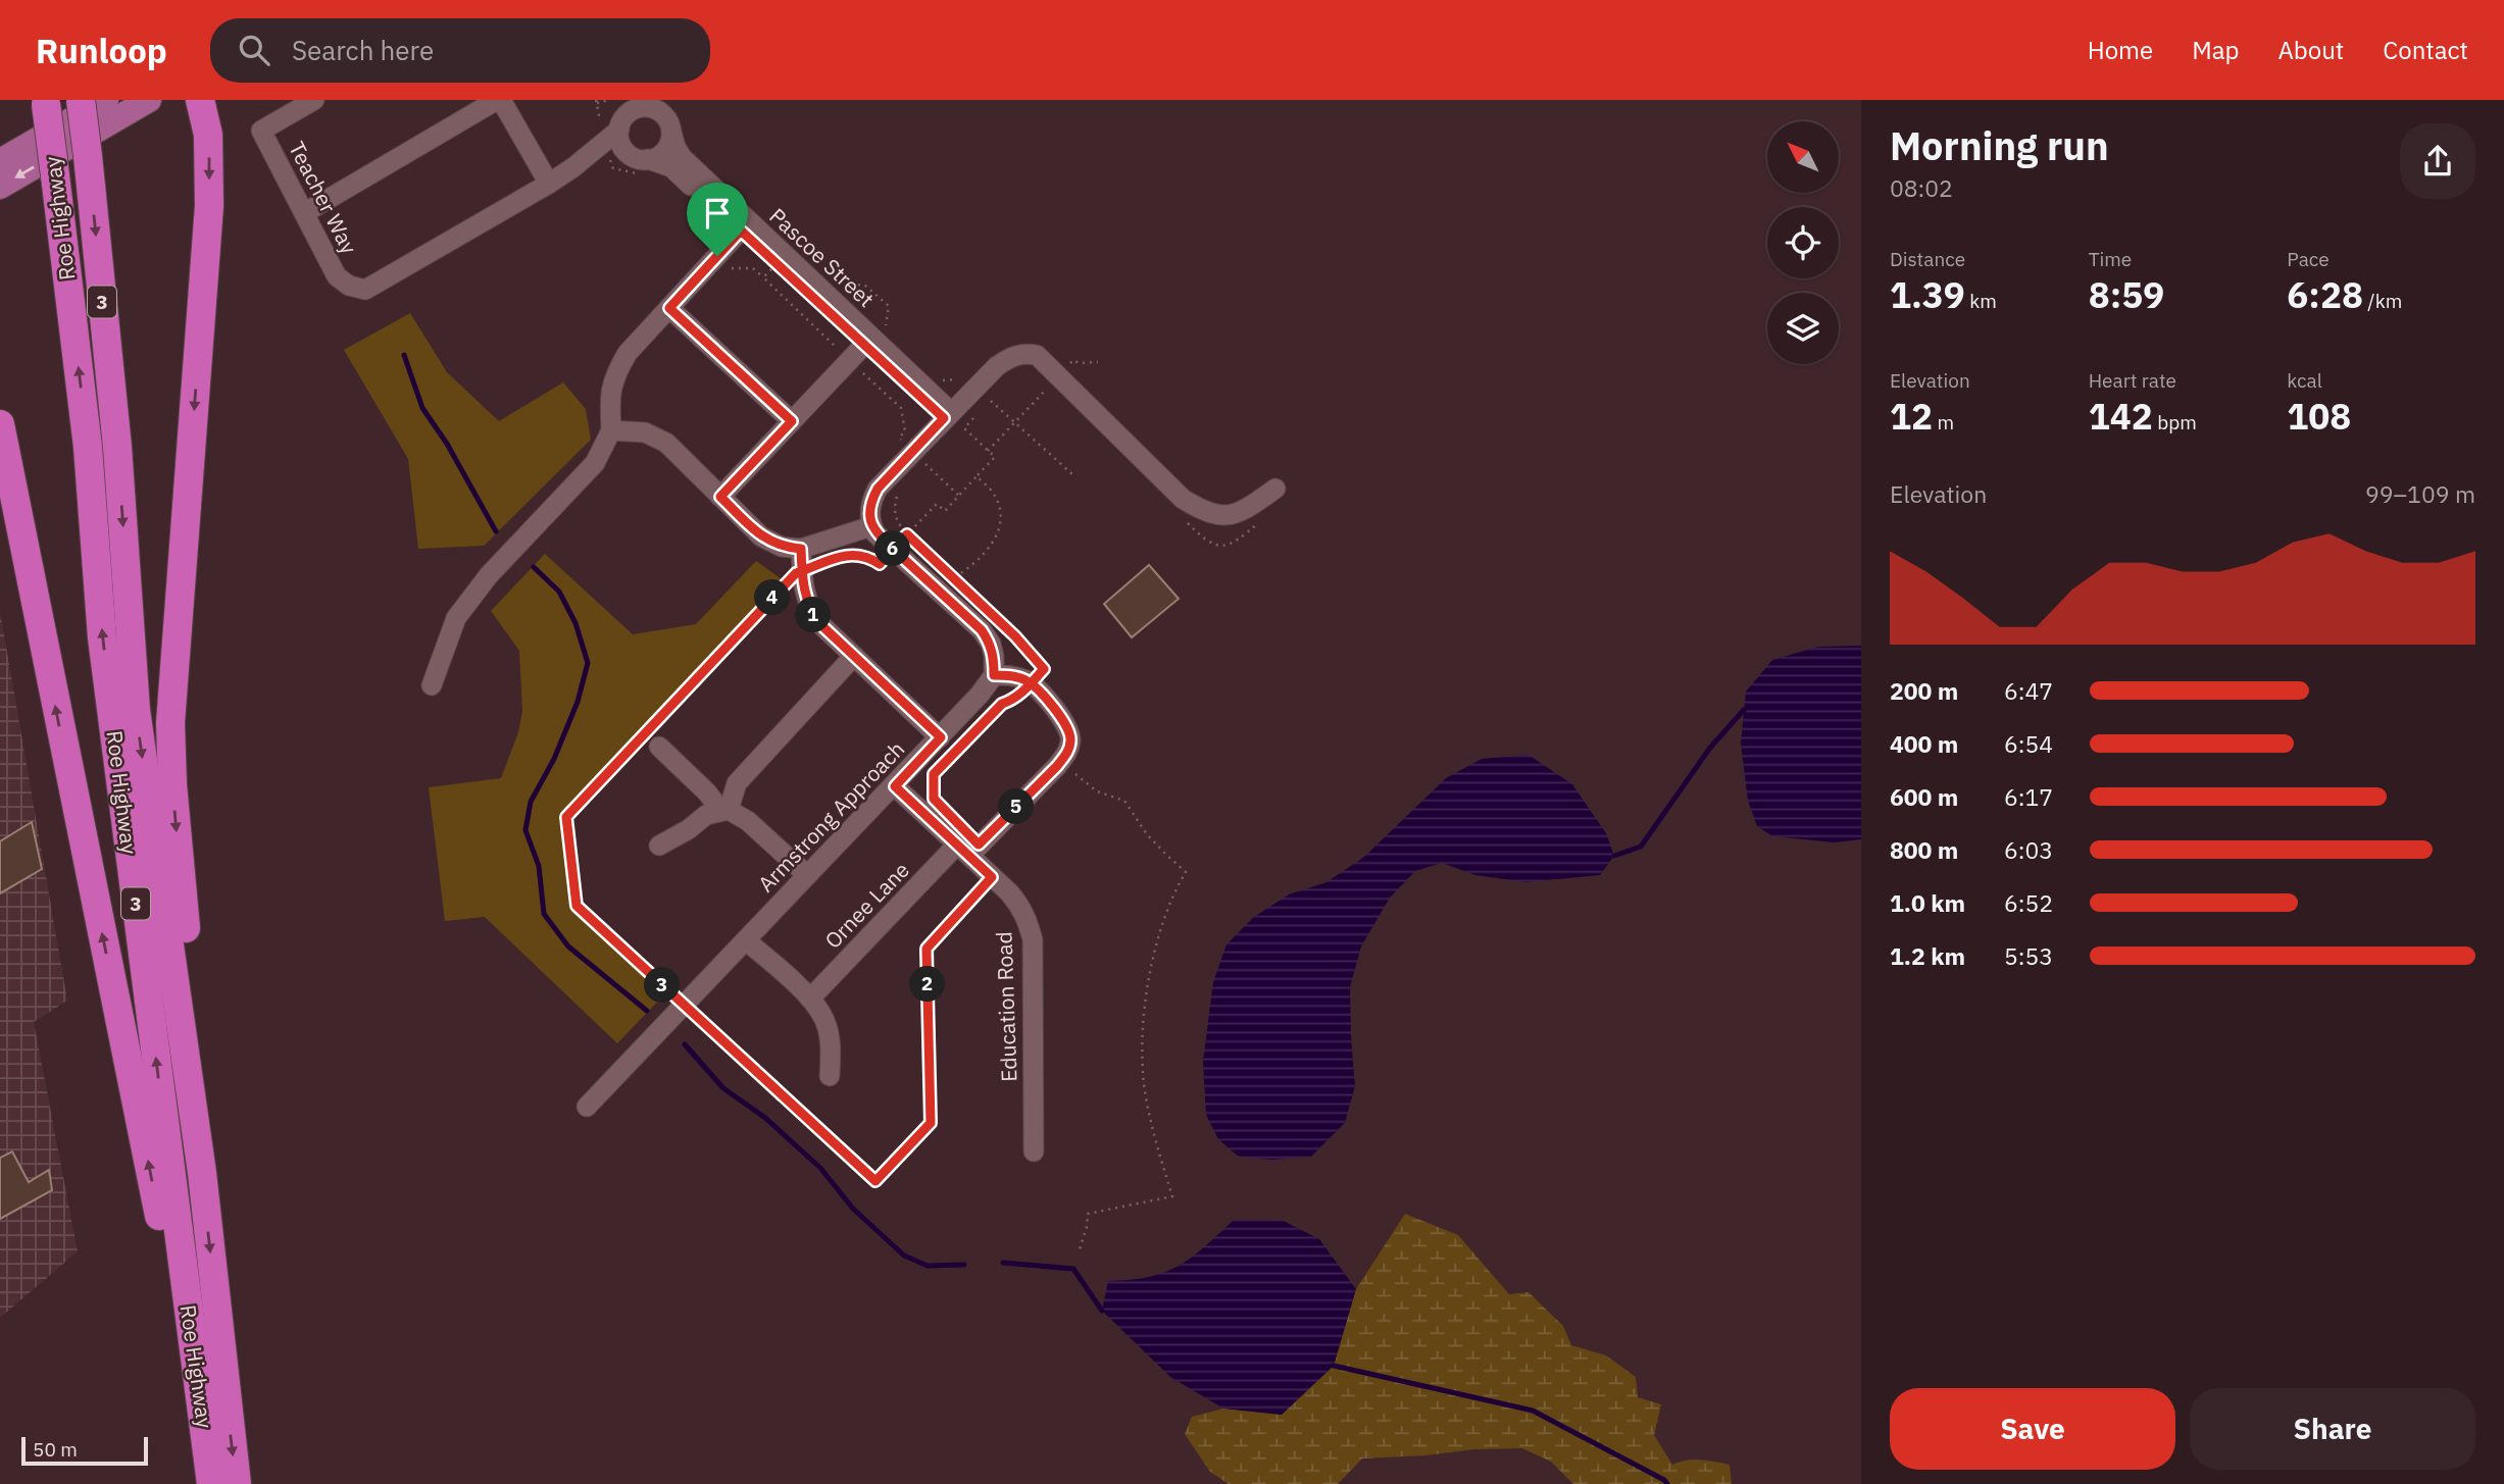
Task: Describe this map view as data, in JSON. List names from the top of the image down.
{
  "streets": {
    "highway": ["Roe Highway", "3"],
    "street": [
      "Teacher Way",
      "Pascoe Street",
      "Armstrong Approach",
      "Ornee Lane",
      "Education Road"
    ]
  },
  "crossings": [
    ["Teacher Way", "Pascoe Street"],
    ["Armstrong Approach", "Education Road"],
    ["Ornee Lane", "Education Road"]
  ],
  "scale_bar": "50 m",
  "north": "top left",
  "page": {
    "header": "Runloop",
    "search": "Search here",
    "nav": [
      "Home",
      "Map",
      "About",
      "Contact"
    ],
    "heading": ["Morning run", "08:02"],
    "stats": [
      ["Distance", "1.39 km"],
      ["Time", "8:59"],
      ["Pace", "6:28 /km"],
      ["Elevation", "12 m"],
      ["Heart rate", "142 bpm"],
      ["kcal", "108"]
    ],
    "chart": ["Elevation", "99–109 m"],
    "pins": [
      "6",
      "4",
      "1",
      "5",
      "2",
      "3"
    ],
    "list": [
      {
        "name": "200 m",
        "note": "6:47"
      },
      {
        "name": "400 m",
        "note": "6:54"
      },
      {
        "name": "600 m",
        "note": "6:17"
      },
      {
        "name": "800 m",
        "note": "6:03"
      },
      {
        "name": "1.0 km",
        "note": "6:52"
      },
      {
        "name": "1.2 km",
        "note": "5:53"
      }
    ],
    "buttons": ["Save", "Share"],
    "scale": "50 m"
  }
}
